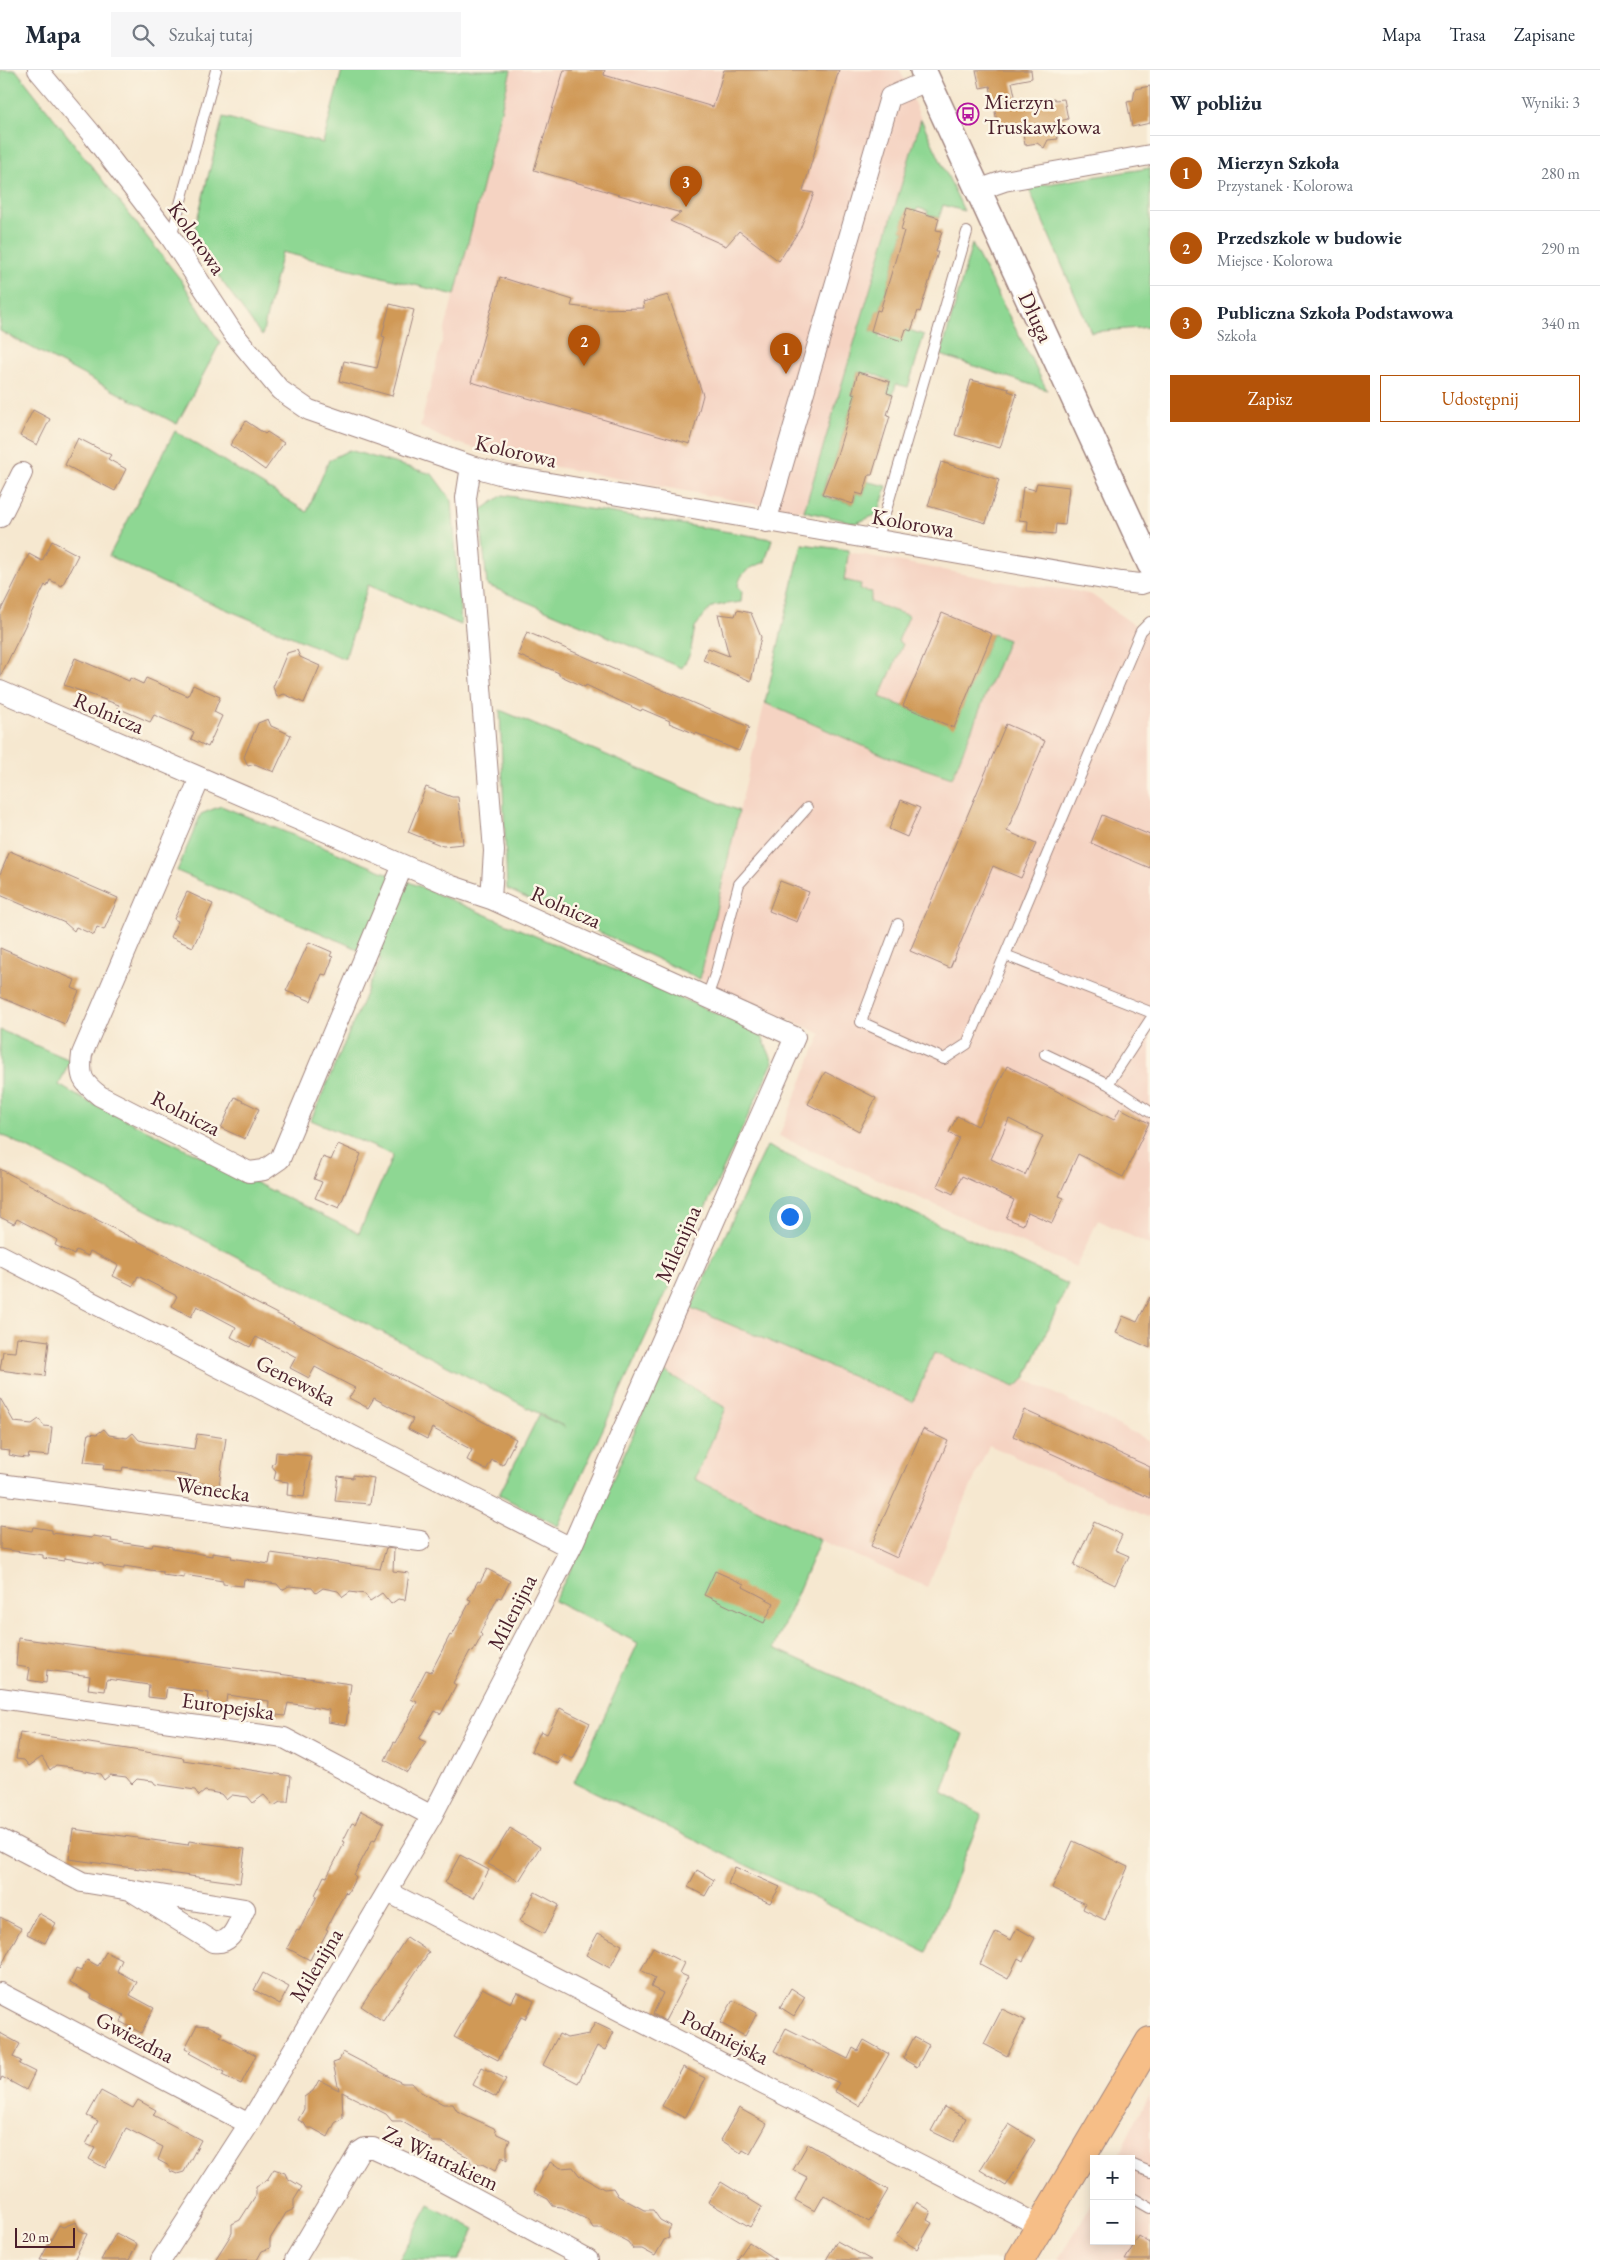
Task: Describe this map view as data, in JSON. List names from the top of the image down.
{
  "streets": {
    "street": [
      "Kolorowa",
      "Długa",
      "Rolnicza",
      "Milenijna",
      "Genewska",
      "Wenecka",
      "Europejska",
      "Gwiezdna",
      "Podmiejska",
      "Za Wiatrakiem"
    ]
  },
  "crossings": [
    ["Rolnicza", "Milenijna"],
    ["Milenijna", "Genewska"],
    ["Milenijna", "Europejska"],
    ["Milenijna", "Gwiezdna"],
    ["Milenijna", "Podmiejska"]
  ],
  "places": {
    "bus stop": ["Mierzyn Truskawkowa"]
  },
  "scale_bar": "20 m",
  "page": {
    "header": "Mapa",
    "search": "Szukaj tutaj",
    "nav": ["Mapa", "Trasa", "Zapisane"],
    "heading": ["W pobliżu", "Wyniki: 3"],
    "list": [
      {
        "mark": "1",
        "name": "Mierzyn Szkoła",
        "note": "Przystanek · Kolorowa",
        "value": "280 m"
      },
      {
        "mark": "2",
        "name": "Przedszkole w budowie",
        "note": "Miejsce · Kolorowa",
        "value": "290 m"
      },
      {
        "mark": "3",
        "name": "Publiczna Szkoła Podstawowa",
        "note": "Szkoła",
        "value": "340 m"
      }
    ],
    "pins": ["3", "2", "1"],
    "buttons": ["Zapisz", "Udostępnij"],
    "map_buttons": ["+", "−"],
    "scale": "20 m"
  }
}
